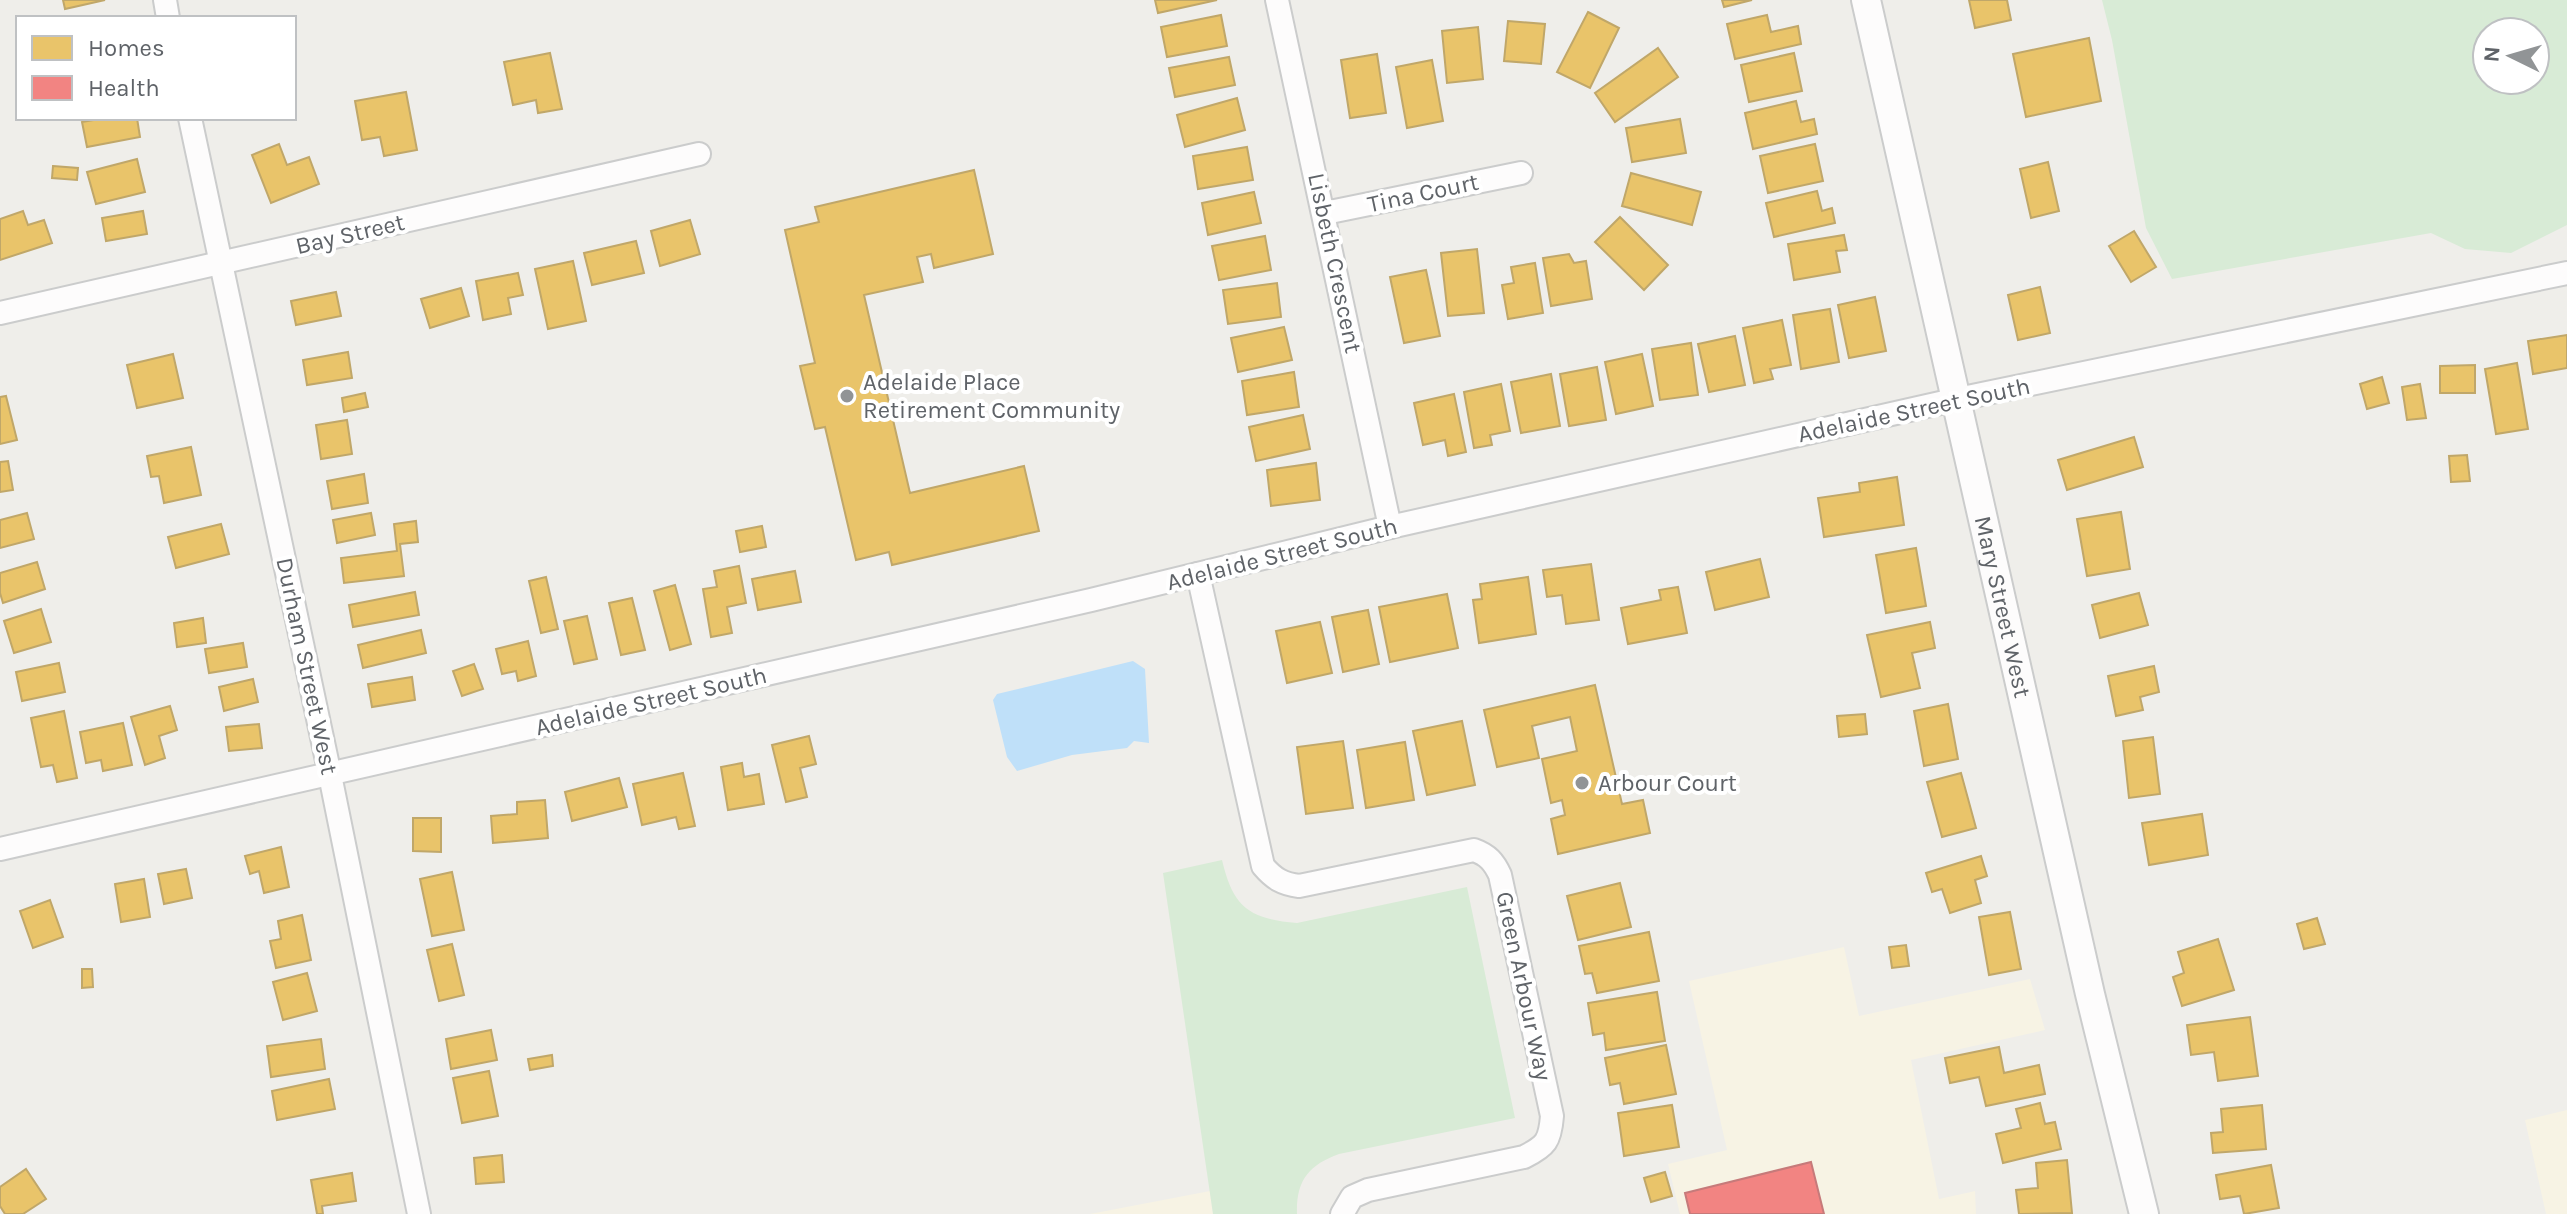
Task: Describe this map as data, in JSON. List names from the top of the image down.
{
  "streets": {
    "street": [
      "Tina Court",
      "Bay Street",
      "Lisbeth Crescent",
      "Adelaide Street South",
      "Mary Street West",
      "Durham Street West",
      "Green Arbour Way"
    ]
  },
  "crossings": [
    ["Tina Court", "Lisbeth Crescent"],
    ["Bay Street", "Durham Street West"],
    ["Lisbeth Crescent", "Adelaide Street South"],
    ["Adelaide Street South", "Mary Street West"],
    ["Adelaide Street South", "Durham Street West"],
    ["Adelaide Street South", "Green Arbour Way"]
  ],
  "places": ["Adelaide Place Retirement Community", "Arbour Court"],
  "legend": ["Homes", "Health"],
  "north": "left"
}
